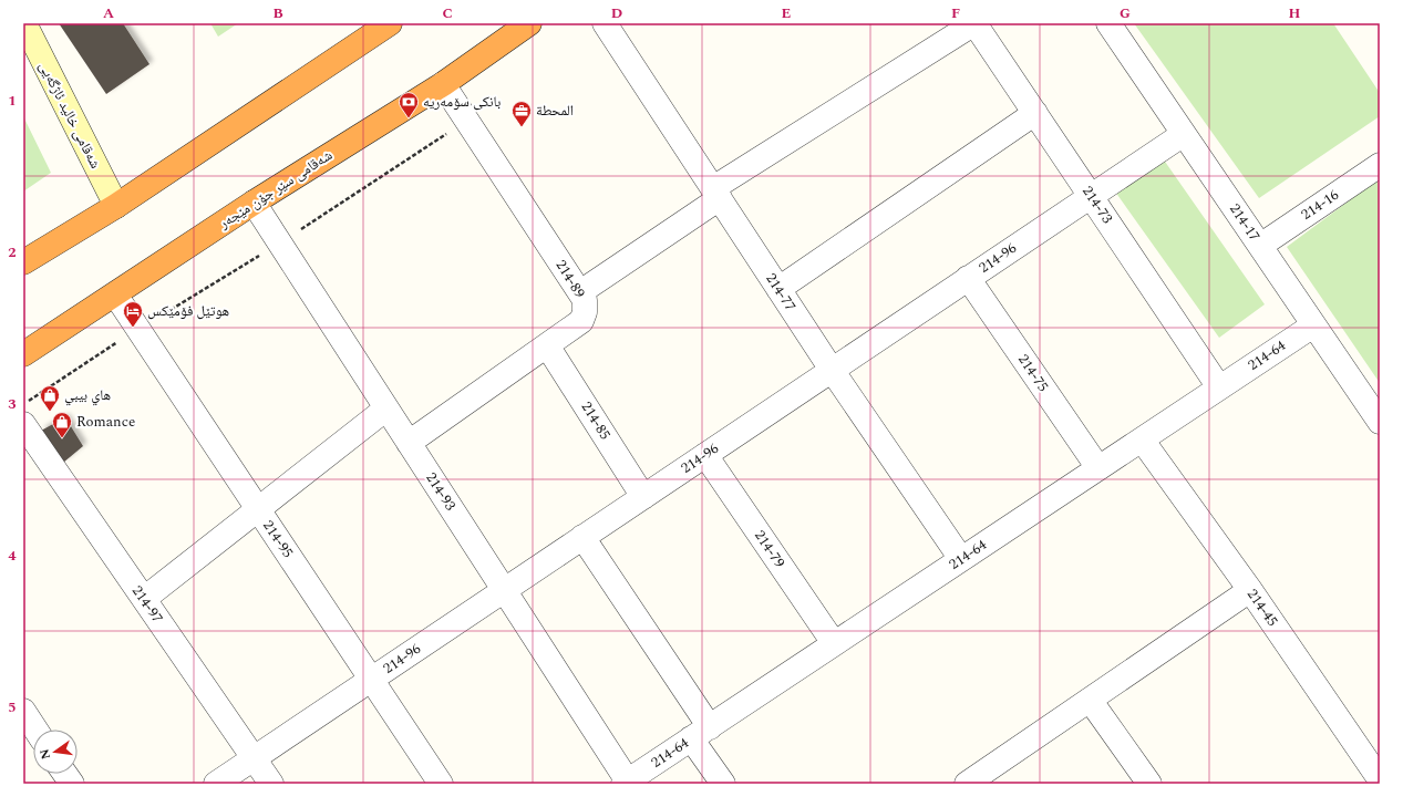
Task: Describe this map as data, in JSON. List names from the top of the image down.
{
  "streets": {
    "highway": ["شەقامی سێر جۆن مێجەر"],
    "street": [
      "شەقامی خالید ئاژگەیی",
      "214-73",
      "214-16",
      "214-17",
      "214-96",
      "214-89",
      "214-77",
      "214-64",
      "214-75",
      "214-85",
      "214-93",
      "214-95",
      "214-79",
      "214-97",
      "214-45"
    ]
  },
  "crossings": [
    ["شەقامی سێر جۆن مێجەر", "214-89"],
    ["شەقامی سێر جۆن مێجەر", "214-93"],
    ["شەقامی سێر جۆن مێجەر", "214-95"],
    ["214-73", "214-96"],
    ["214-73", "214-64"],
    ["214-16", "214-17"],
    ["214-17", "214-96"],
    ["214-17", "214-64"],
    ["214-96", "214-77"],
    ["214-96", "214-75"],
    ["214-96", "214-85"],
    ["214-96", "214-93"],
    ["214-96", "214-95"],
    ["214-96", "214-79"],
    ["214-96", "214-97"],
    ["214-89", "214-85"],
    ["214-89", "214-93"],
    ["214-77", "214-64"],
    ["214-64", "214-75"],
    ["214-64", "214-93"],
    ["214-64", "214-79"],
    ["214-64", "214-45"]
  ],
  "places": {
    "bank": ["بانکی سۆمەریە"],
    "office": ["المحطة"],
    "hotel": ["هوتێل فۆمێکس"],
    "shop": ["هاي بيبي", "Romance"]
  },
  "north": "left",
  "grid": {
    "columns": [
      "A",
      "B",
      "C",
      "D",
      "E",
      "F",
      "G",
      "H"
    ],
    "rows": [
      "1",
      "2",
      "3",
      "4",
      "5"
    ]
  }
}
